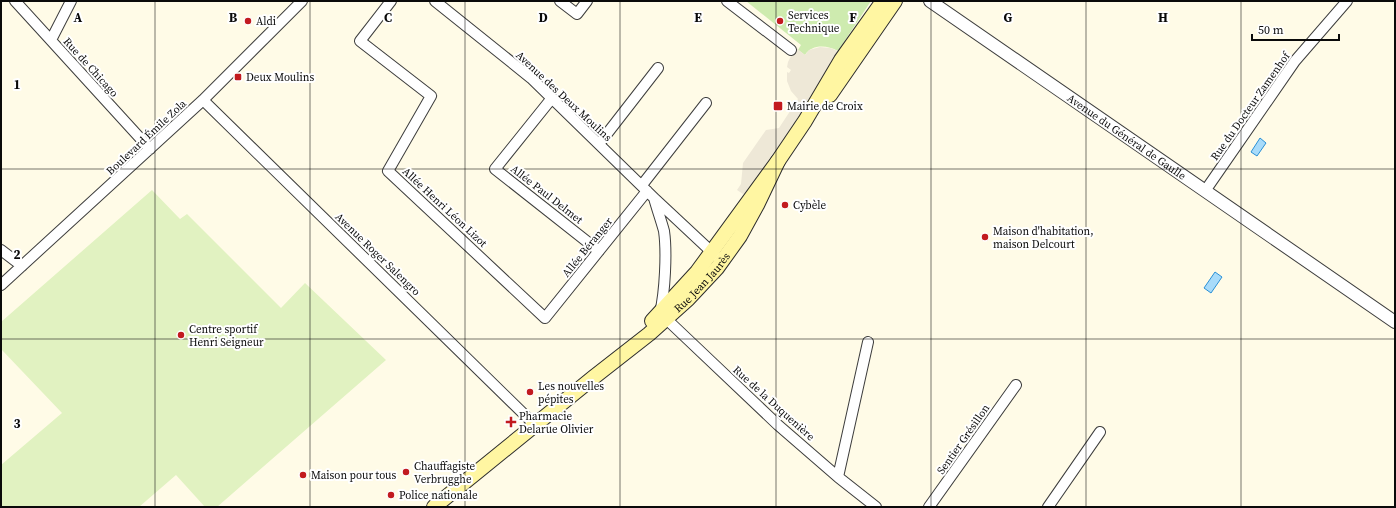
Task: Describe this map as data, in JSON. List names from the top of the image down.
{
  "streets": {
    "main road": ["Rue Jean Jaurès"],
    "street": [
      "Rue de Chicago",
      "Avenue des Deux Moulins",
      "Rue du Docteur Zamenhof",
      "Boulevard Émile Zola",
      "Avenue du Général de Gaulle",
      "Allée Paul Delmet",
      "Allée Henri Léon Lizot",
      "Allée Béranger",
      "Avenue Roger Salengro",
      "Rue de la Duquenière",
      "Sentier Grésillon"
    ]
  },
  "crossings": [
    ["Rue de Chicago", "Boulevard Émile Zola"],
    ["Avenue des Deux Moulins", "Allée Paul Delmet"],
    ["Avenue des Deux Moulins", "Allée Béranger"],
    ["Avenue des Deux Moulins", "Rue Jean Jaurès"],
    ["Avenue des Deux Moulins", "Rue de la Duquenière"],
    ["Rue du Docteur Zamenhof", "Avenue du Général de Gaulle"],
    ["Boulevard Émile Zola", "Avenue Roger Salengro"],
    ["Allée Paul Delmet", "Allée Béranger"],
    ["Allée Henri Léon Lizot", "Allée Béranger"],
    ["Avenue Roger Salengro", "Rue Jean Jaurès"],
    ["Rue Jean Jaurès", "Rue de la Duquenière"]
  ],
  "places": {
    "other": [
      "Aldi",
      "Services Technique",
      "Cybèle",
      "Maison d'habitation, maison Delcourt",
      "Centre sportif Henri Seigneur",
      "Les nouvelles pépites",
      "Chauffagiste Verbrugghe",
      "Maison pour tous",
      "Police nationale"
    ],
    "transit": ["Deux Moulins", "Mairie de Croix"],
    "health": ["Pharmacie Delarue Olivier"]
  },
  "scale_bar": "50 m",
  "grid": {
    "columns": [
      "A",
      "B",
      "C",
      "D",
      "E",
      "F",
      "G",
      "H"
    ],
    "rows": ["1", "2", "3"]
  }
}
